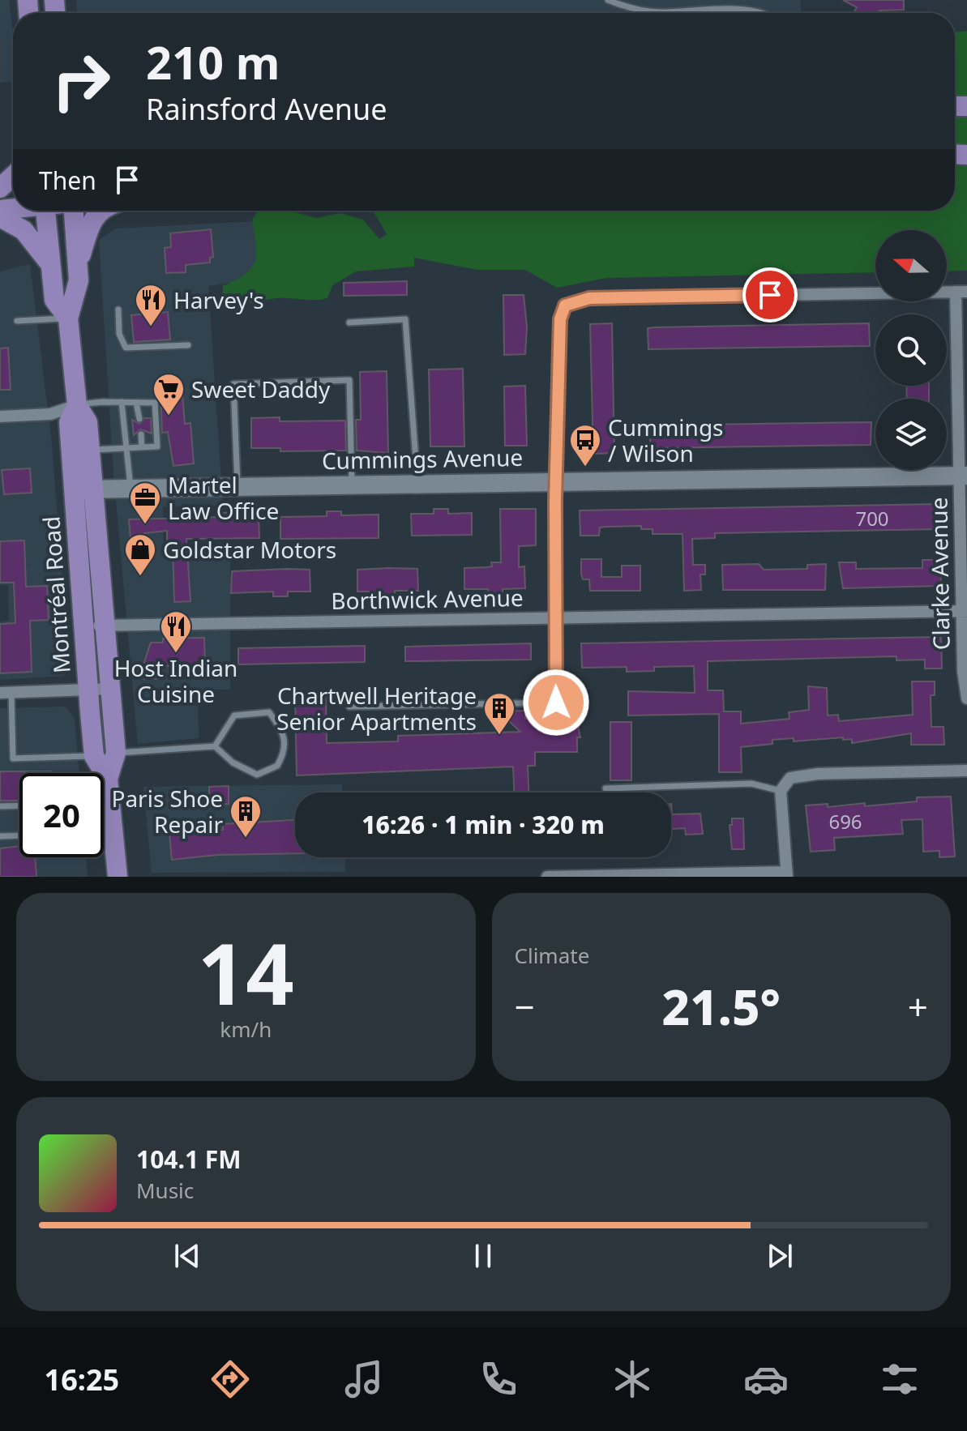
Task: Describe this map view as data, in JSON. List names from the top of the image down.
{
  "streets": {
    "main road": ["Montréal Road"],
    "street": ["Cummings Avenue", "Clarke Avenue", "Borthwick Avenue"]
  },
  "crossings": [
    ["Cummings Avenue", "Clarke Avenue"],
    ["Cummings Avenue", "Montréal Road"],
    ["Clarke Avenue", "Borthwick Avenue"],
    ["Montréal Road", "Borthwick Avenue"]
  ],
  "places": {
    "restaurant": ["Harvey's", "Host Indian Cuisine"],
    "supermarket": ["Sweet Daddy"],
    "bus stop": ["Cummings / Wilson"],
    "office": ["Martel Law Office"],
    "shop": ["Goldstar Motors"],
    "building": ["Chartwell Heritage Senior Apartments", "Paris Shoe Repair"]
  },
  "house_numbers": ["700", "696"],
  "north": "left",
  "page": {
    "turn": ["210 m", "Rainsford Avenue"],
    "then": "Then",
    "limit": "20",
    "trip": "16:26 · 1 min · 320 m",
    "tile": [
      ["14", "km/h"],
      "Climate"
    ],
    "heat": ["−", "21.5°", "+"],
    "song": ["104.1 FM", "Music"],
    "tabs": "16:25"
  }
}
